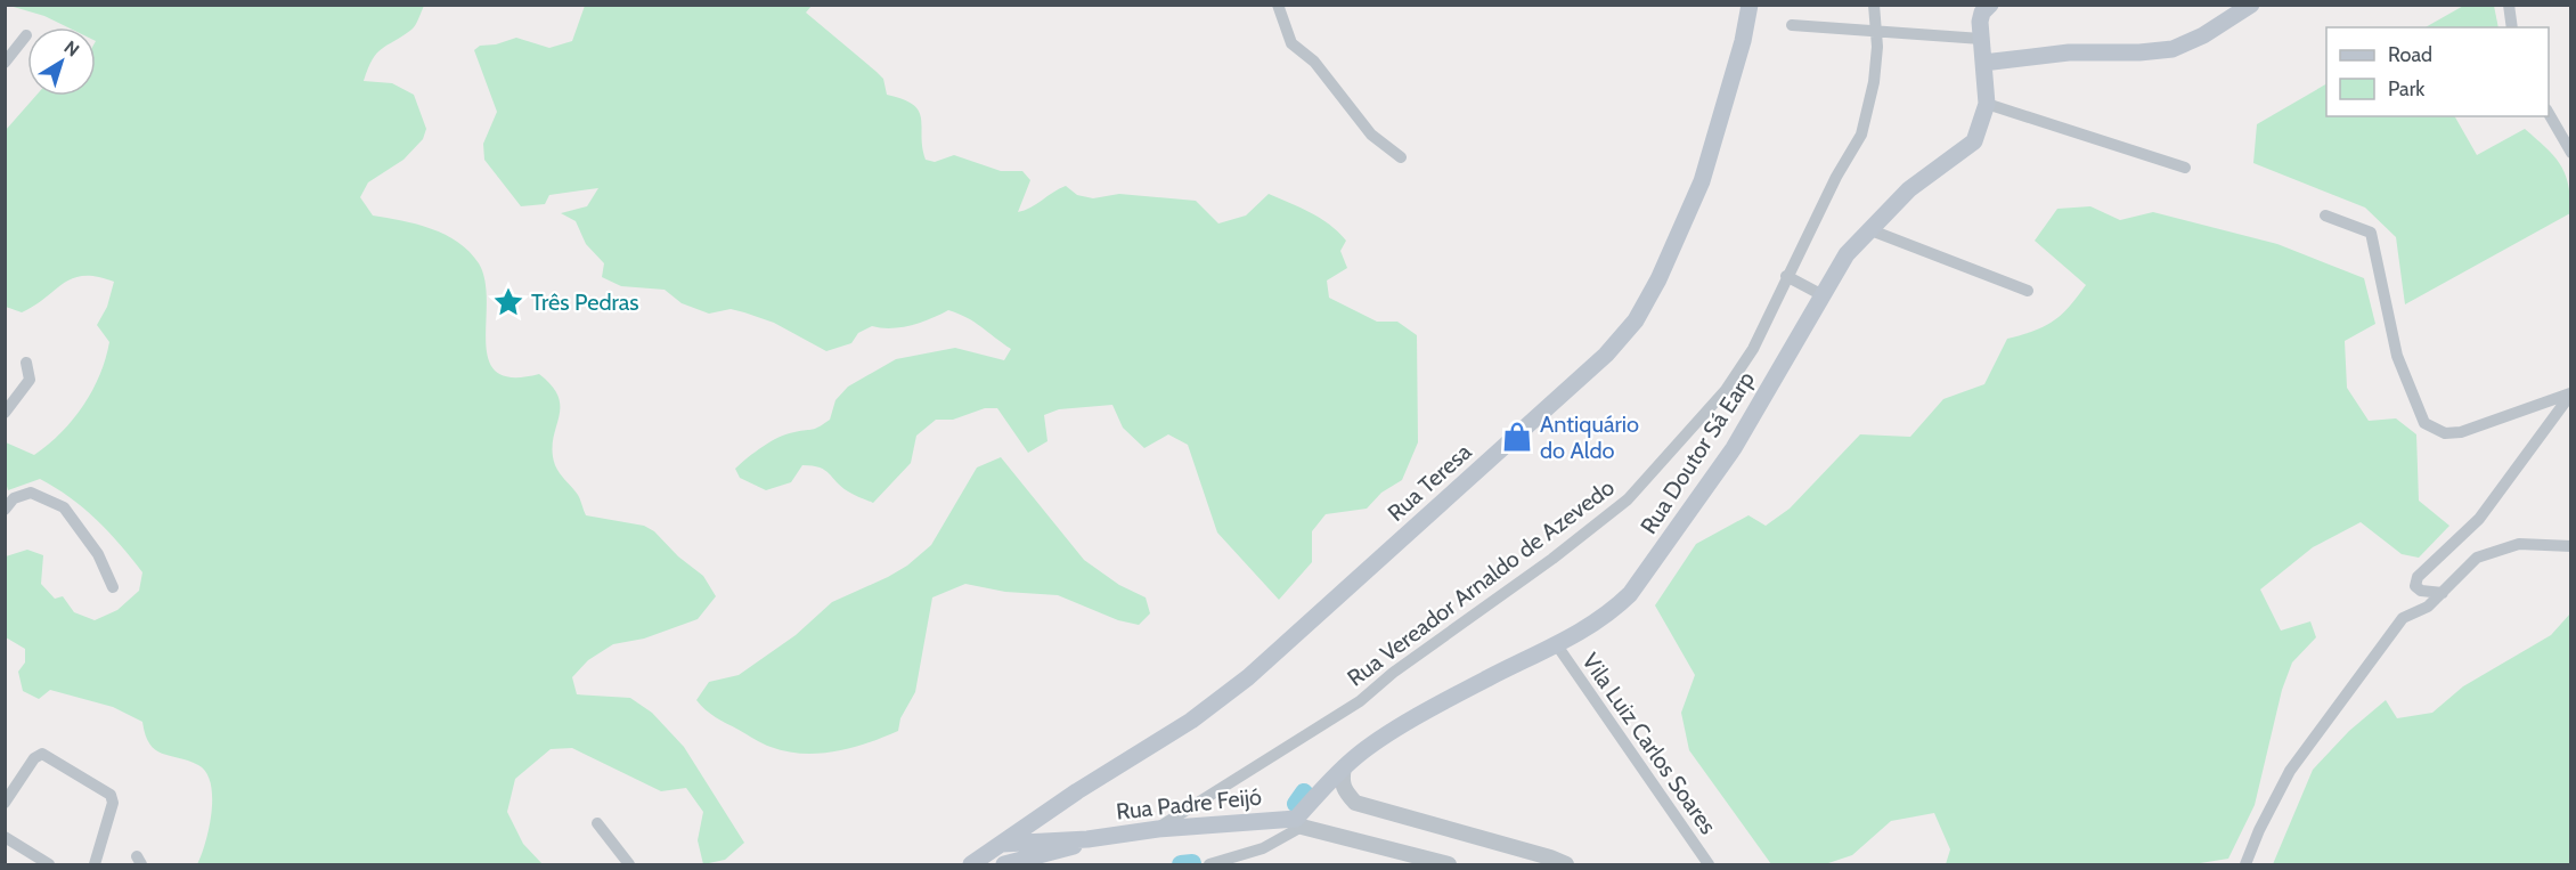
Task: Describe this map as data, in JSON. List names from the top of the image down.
{
  "streets": {
    "main road": ["Rua Doutor Sá Earp", "Rua Teresa", "Rua Padre Feijó"],
    "street": ["Rua Vereador Arnaldo de Azevedo", "Vila Luiz Carlos Soares"]
  },
  "crossings": [
    ["Rua Doutor Sá Earp", "Vila Luiz Carlos Soares"],
    ["Rua Doutor Sá Earp", "Rua Padre Feijó"],
    ["Rua Teresa", "Rua Padre Feijó"],
    ["Rua Vereador Arnaldo de Azevedo", "Rua Padre Feijó"]
  ],
  "places": {
    "place": ["Três Pedras"],
    "shop": ["Antiquário do Aldo"]
  },
  "legend": ["Road", "Park"],
  "north": "top right"
}
